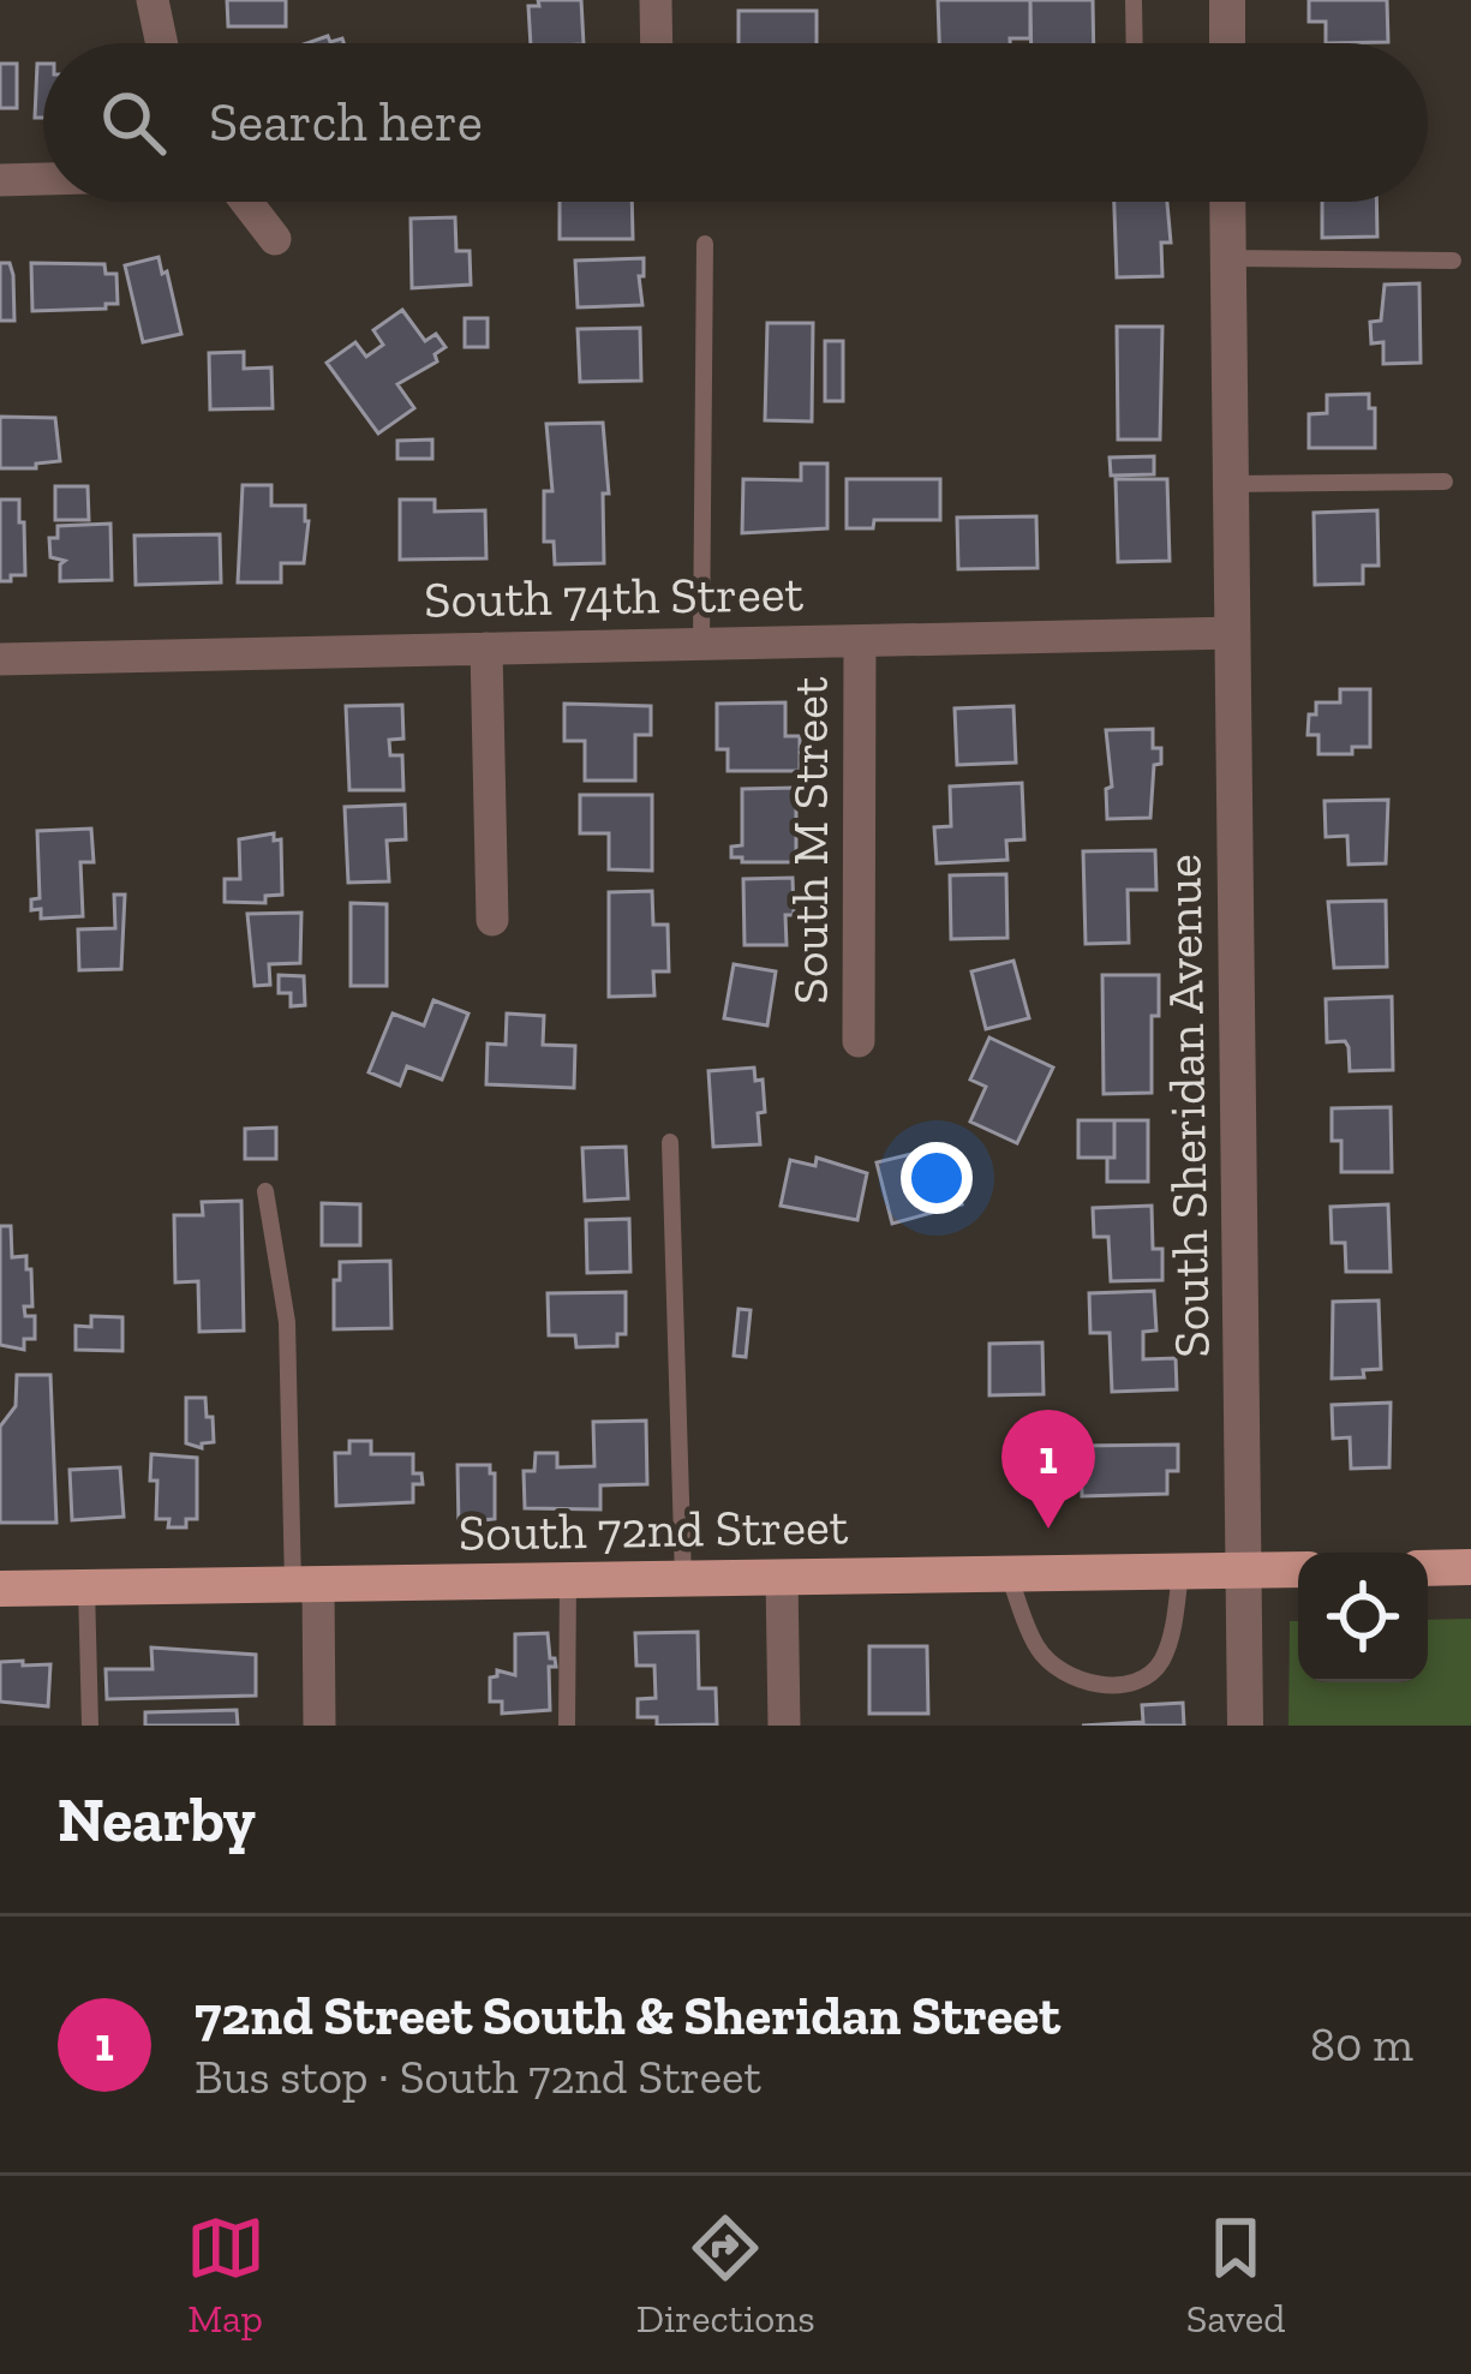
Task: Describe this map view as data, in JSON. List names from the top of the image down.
{
  "streets": {
    "main road": ["South 72nd Street"],
    "street": ["South 74th Street", "South M Street", "South Sheridan Avenue"]
  },
  "crossings": [
    ["South 74th Street", "South M Street"],
    ["South 74th Street", "South Sheridan Avenue"],
    ["South Sheridan Avenue", "South 72nd Street"]
  ],
  "page": {
    "search": "Search here",
    "pins": "1",
    "heading": "Nearby",
    "list": [
      {
        "mark": "1",
        "name": "72nd Street South & Sheridan Street",
        "note": "Bus stop · South 72nd Street",
        "value": "80 m"
      }
    ],
    "nav": ["Map", "Directions", "Saved"]
  }
}
